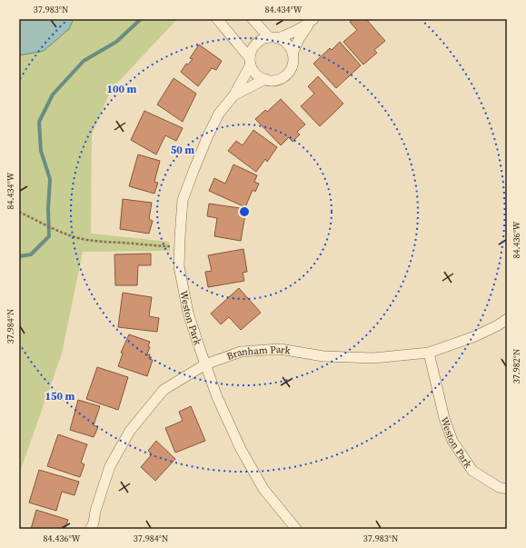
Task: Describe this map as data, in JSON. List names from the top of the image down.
{
  "streets": {
    "street": ["Weston Park", "Branham Park"]
  },
  "crossings": [
    ["Weston Park", "Branham Park"]
  ],
  "coordinates": [
    "37.983°N",
    "84.434°W",
    "84.436°W",
    "37.984°N",
    "37.982°N"
  ],
  "rings": ["100 m", "50 m", "150 m"]
}
